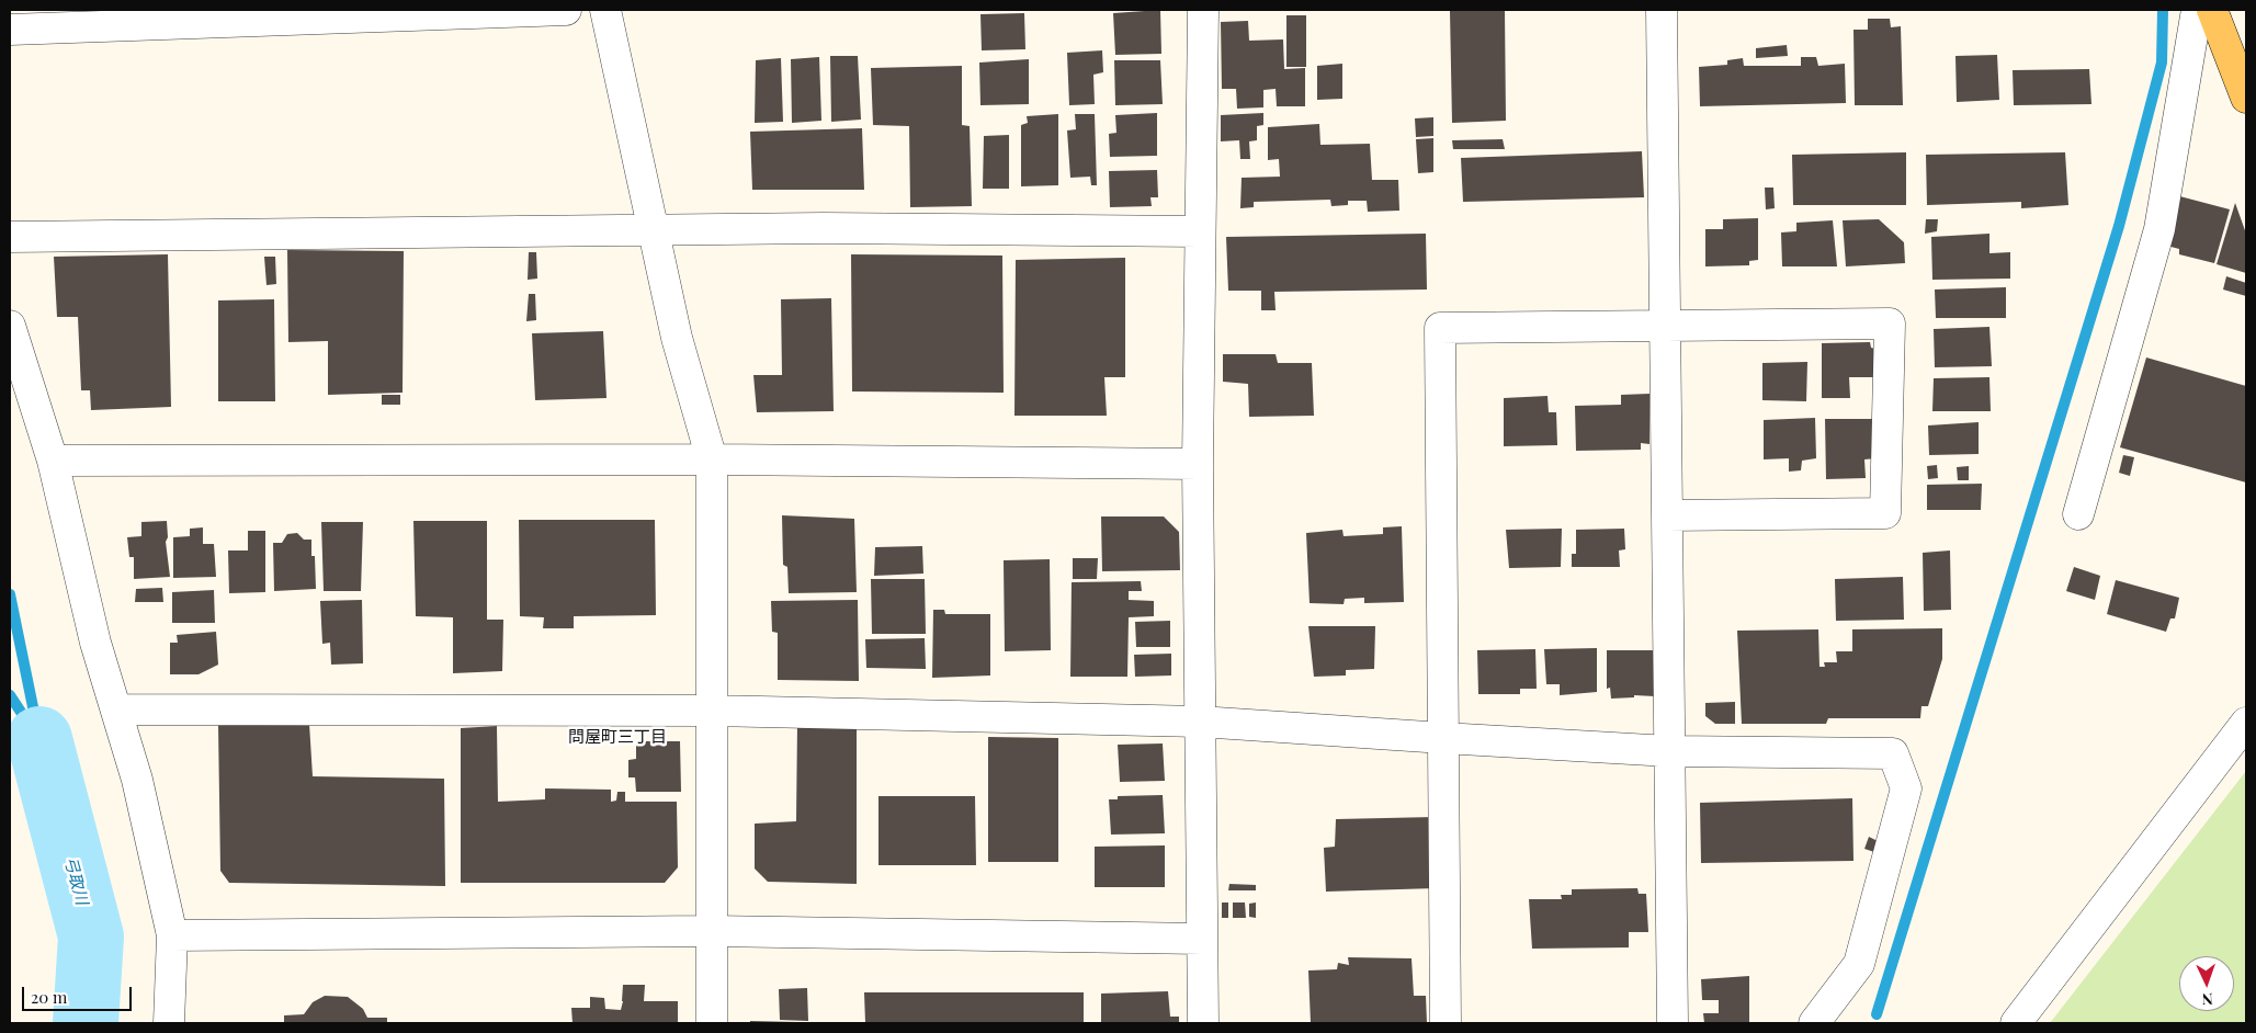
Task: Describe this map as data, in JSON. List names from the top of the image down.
{
  "districts": ["問屋町三丁目"],
  "water": ["弓取川"],
  "scale_bar": "20 m",
  "north": "bottom"
}
